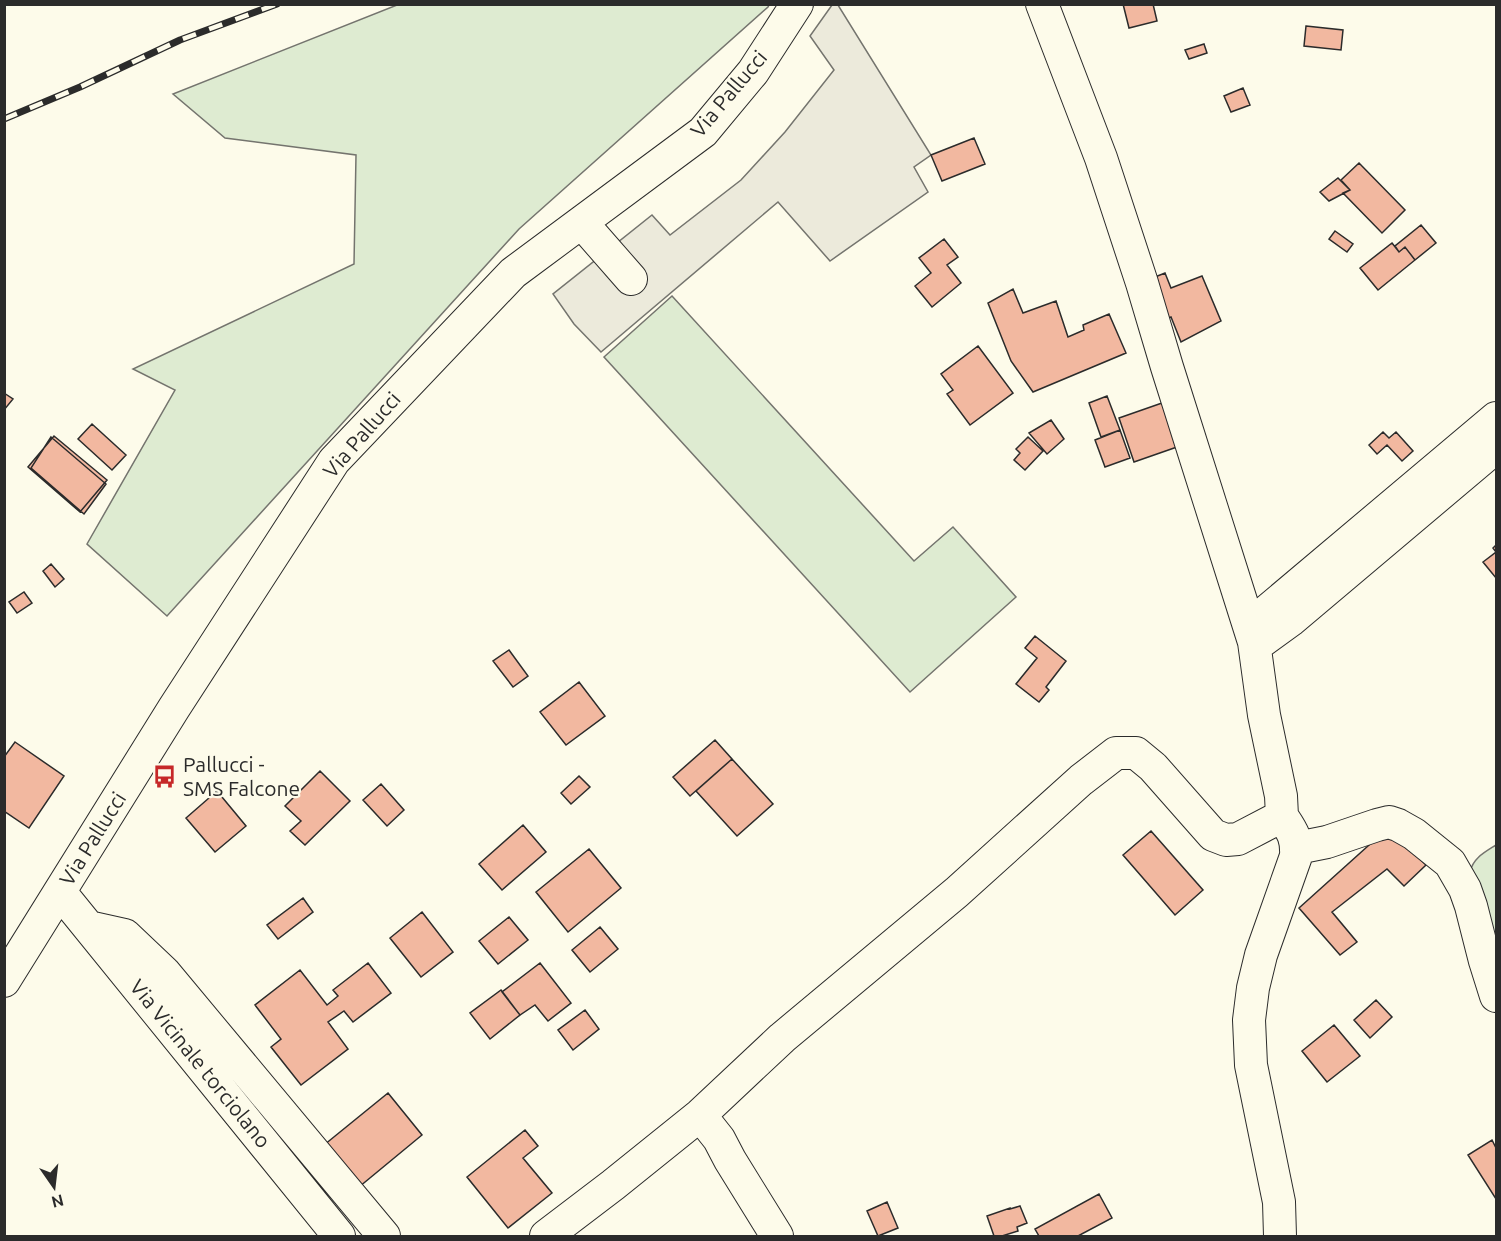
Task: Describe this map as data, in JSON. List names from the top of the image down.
{
  "streets": {
    "street": ["Via Pallucci", "Via Vicinale torciolano"]
  },
  "crossings": [
    ["Via Pallucci", "Via Vicinale torciolano"]
  ],
  "places": {
    "bus stop": ["Pallucci - SMS Falcone"]
  },
  "north": "bottom"
}
